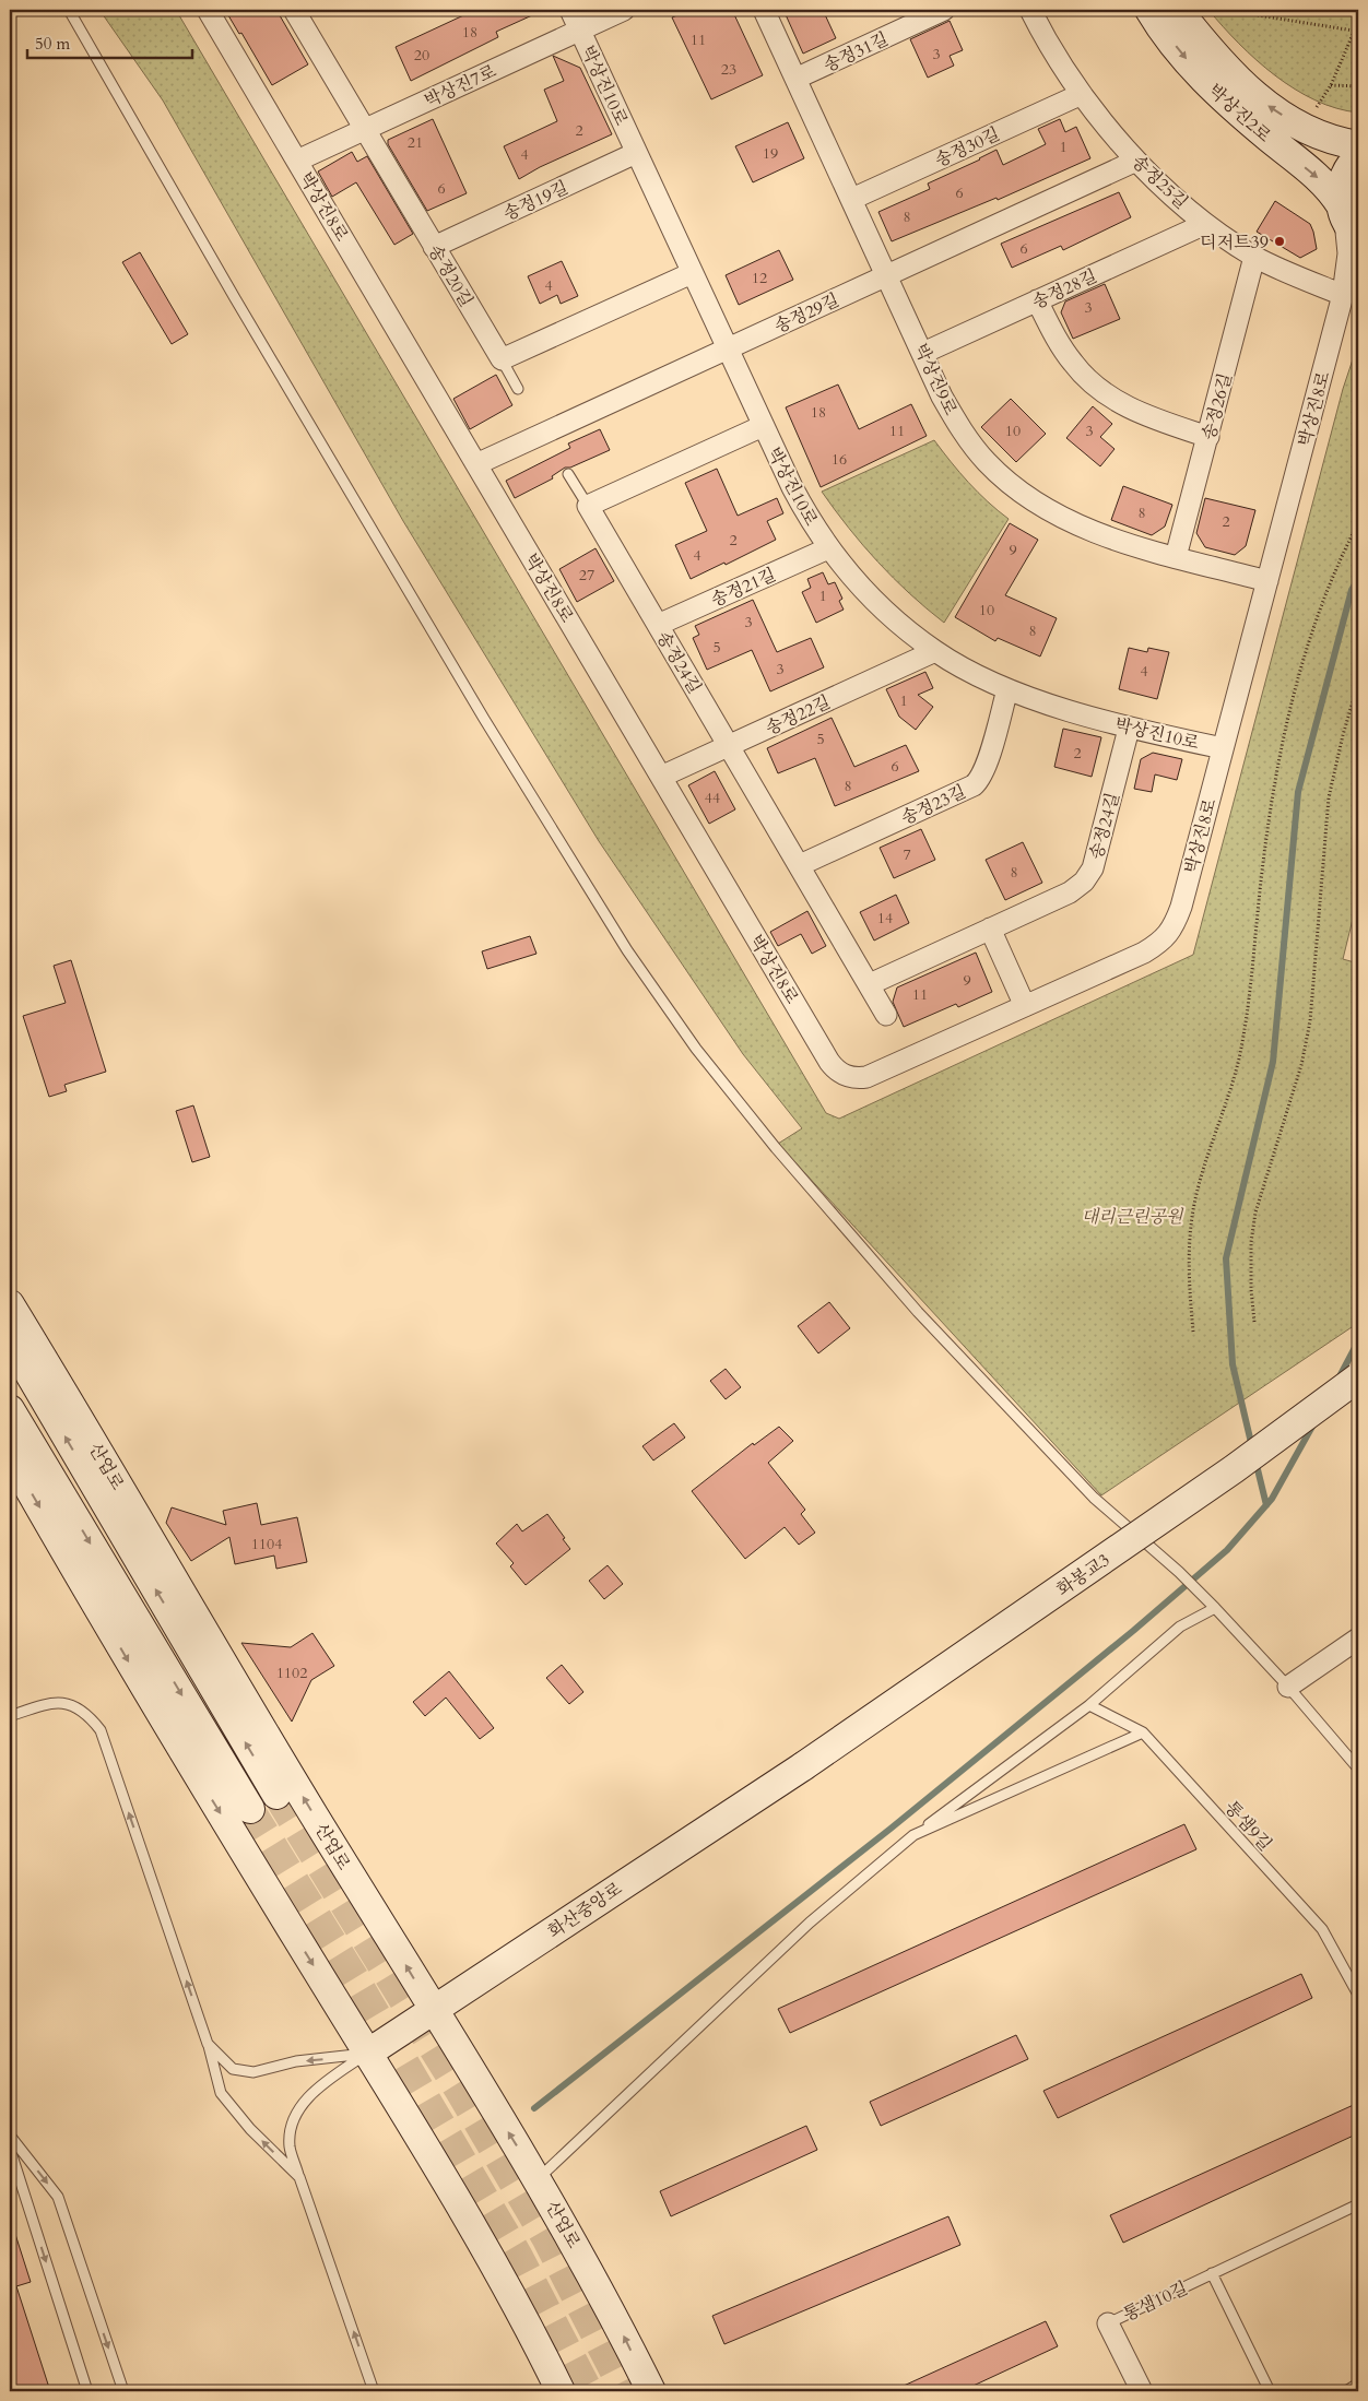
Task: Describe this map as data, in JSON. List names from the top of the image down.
{
  "streets": {
    "main road": [
      "박상진2로",
      "산업로",
      "화봉교3",
      "화산중앙로"
    ],
    "street": [
      "송정31길",
      "박상진7로",
      "박상진10로",
      "송정30길",
      "송정25길",
      "송정19길",
      "박상진8로",
      "송정20길",
      "송정28길",
      "송정29길",
      "박상진9로",
      "송정26길",
      "송정21길",
      "송정24길",
      "송정22길",
      "송정23길",
      "통샘10길"
    ],
    "lane": ["통샘9길"]
  },
  "crossings": [
    ["송정31길", "박상진9로"],
    ["박상진7로", "박상진10로"],
    ["박상진7로", "박상진8로"],
    ["박상진7로", "송정20길"],
    ["박상진10로", "송정19길"],
    ["박상진10로", "박상진8로"],
    ["박상진10로", "송정29길"],
    ["박상진10로", "송정21길"],
    ["박상진10로", "송정24길"],
    ["박상진10로", "송정22길"],
    ["박상진10로", "송정23길"],
    ["박상진2로", "박상진8로"],
    ["송정30길", "송정25길"],
    ["송정30길", "박상진9로"],
    ["송정25길", "박상진8로"],
    ["송정25길", "송정28길"],
    ["송정25길", "송정29길"],
    ["송정25길", "송정26길"],
    ["송정19길", "송정20길"],
    ["박상진8로", "송정29길"],
    ["박상진8로", "박상진9로"],
    ["박상진8로", "송정22길"],
    ["송정28길", "박상진9로"],
    ["송정29길", "박상진9로"],
    ["박상진9로", "송정26길"],
    ["송정21길", "송정24길"],
    ["송정24길", "송정22길"],
    ["송정24길", "송정23길"],
    ["산업로", "화산중앙로"],
    ["화봉교3", "화산중앙로"]
  ],
  "parks": ["대리근린공원"],
  "places": ["디저트39"],
  "house_numbers": [
    "18",
    "11",
    "3",
    "20",
    "23",
    "2",
    "21",
    "1",
    "19",
    "4",
    "6",
    "6",
    "8",
    "6",
    "12",
    "4",
    "3",
    "18",
    "11",
    "10",
    "3",
    "16",
    "8",
    "2",
    "2",
    "9",
    "4",
    "27",
    "1",
    "10",
    "3",
    "8",
    "5",
    "3",
    "4",
    "1",
    "5",
    "2",
    "6",
    "8",
    "44",
    "7",
    "8",
    "14",
    "9",
    "11",
    "1104",
    "1102"
  ],
  "scale_bar": "50 m"
}
